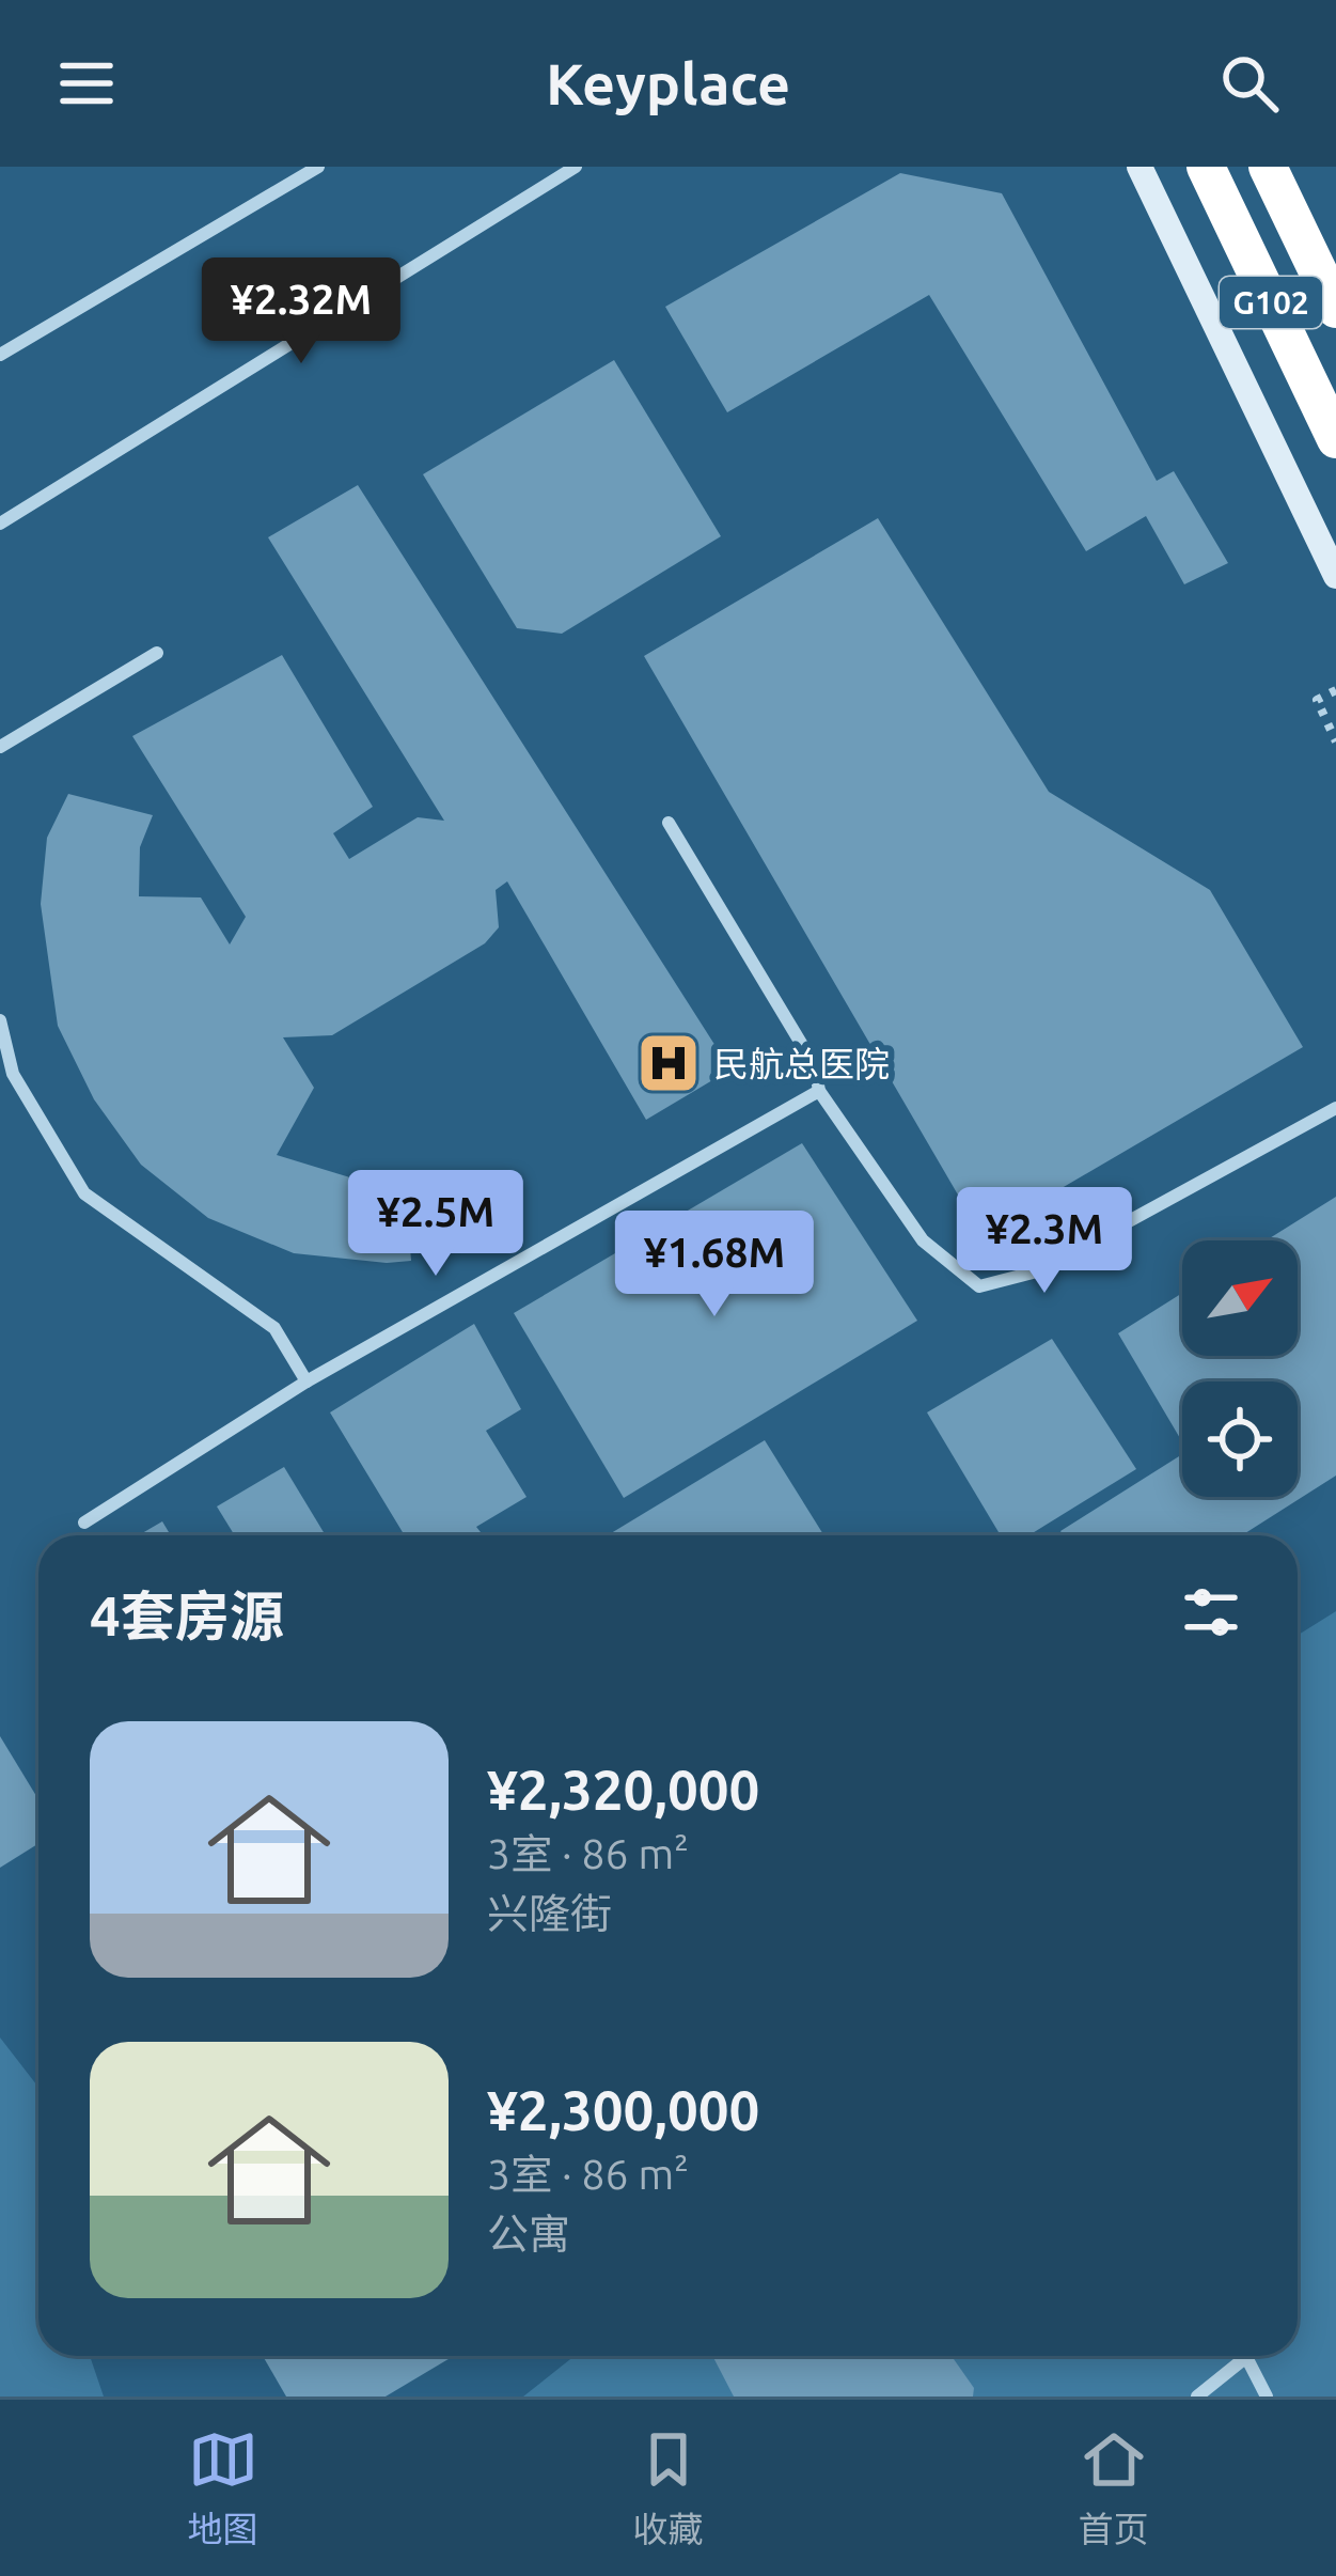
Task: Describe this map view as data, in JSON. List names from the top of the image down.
{
  "streets": {
    "highway": ["G102"]
  },
  "places": {
    "hospital": ["民航总医院"]
  },
  "north": "top right",
  "page": {
    "header": "Keyplace",
    "price": [
      "¥2.32M",
      "¥2.5M",
      "¥2.3M",
      "¥1.68M"
    ],
    "heading": "4套房源",
    "list": [
      {
        "name": "¥2,320,000",
        "note": "3室 · 86 m² · 兴隆街"
      },
      {
        "name": "¥2,300,000",
        "note": "3室 · 86 m² · 公寓"
      }
    ],
    "tabs": ["地图", "收藏", "首页"]
  }
}
